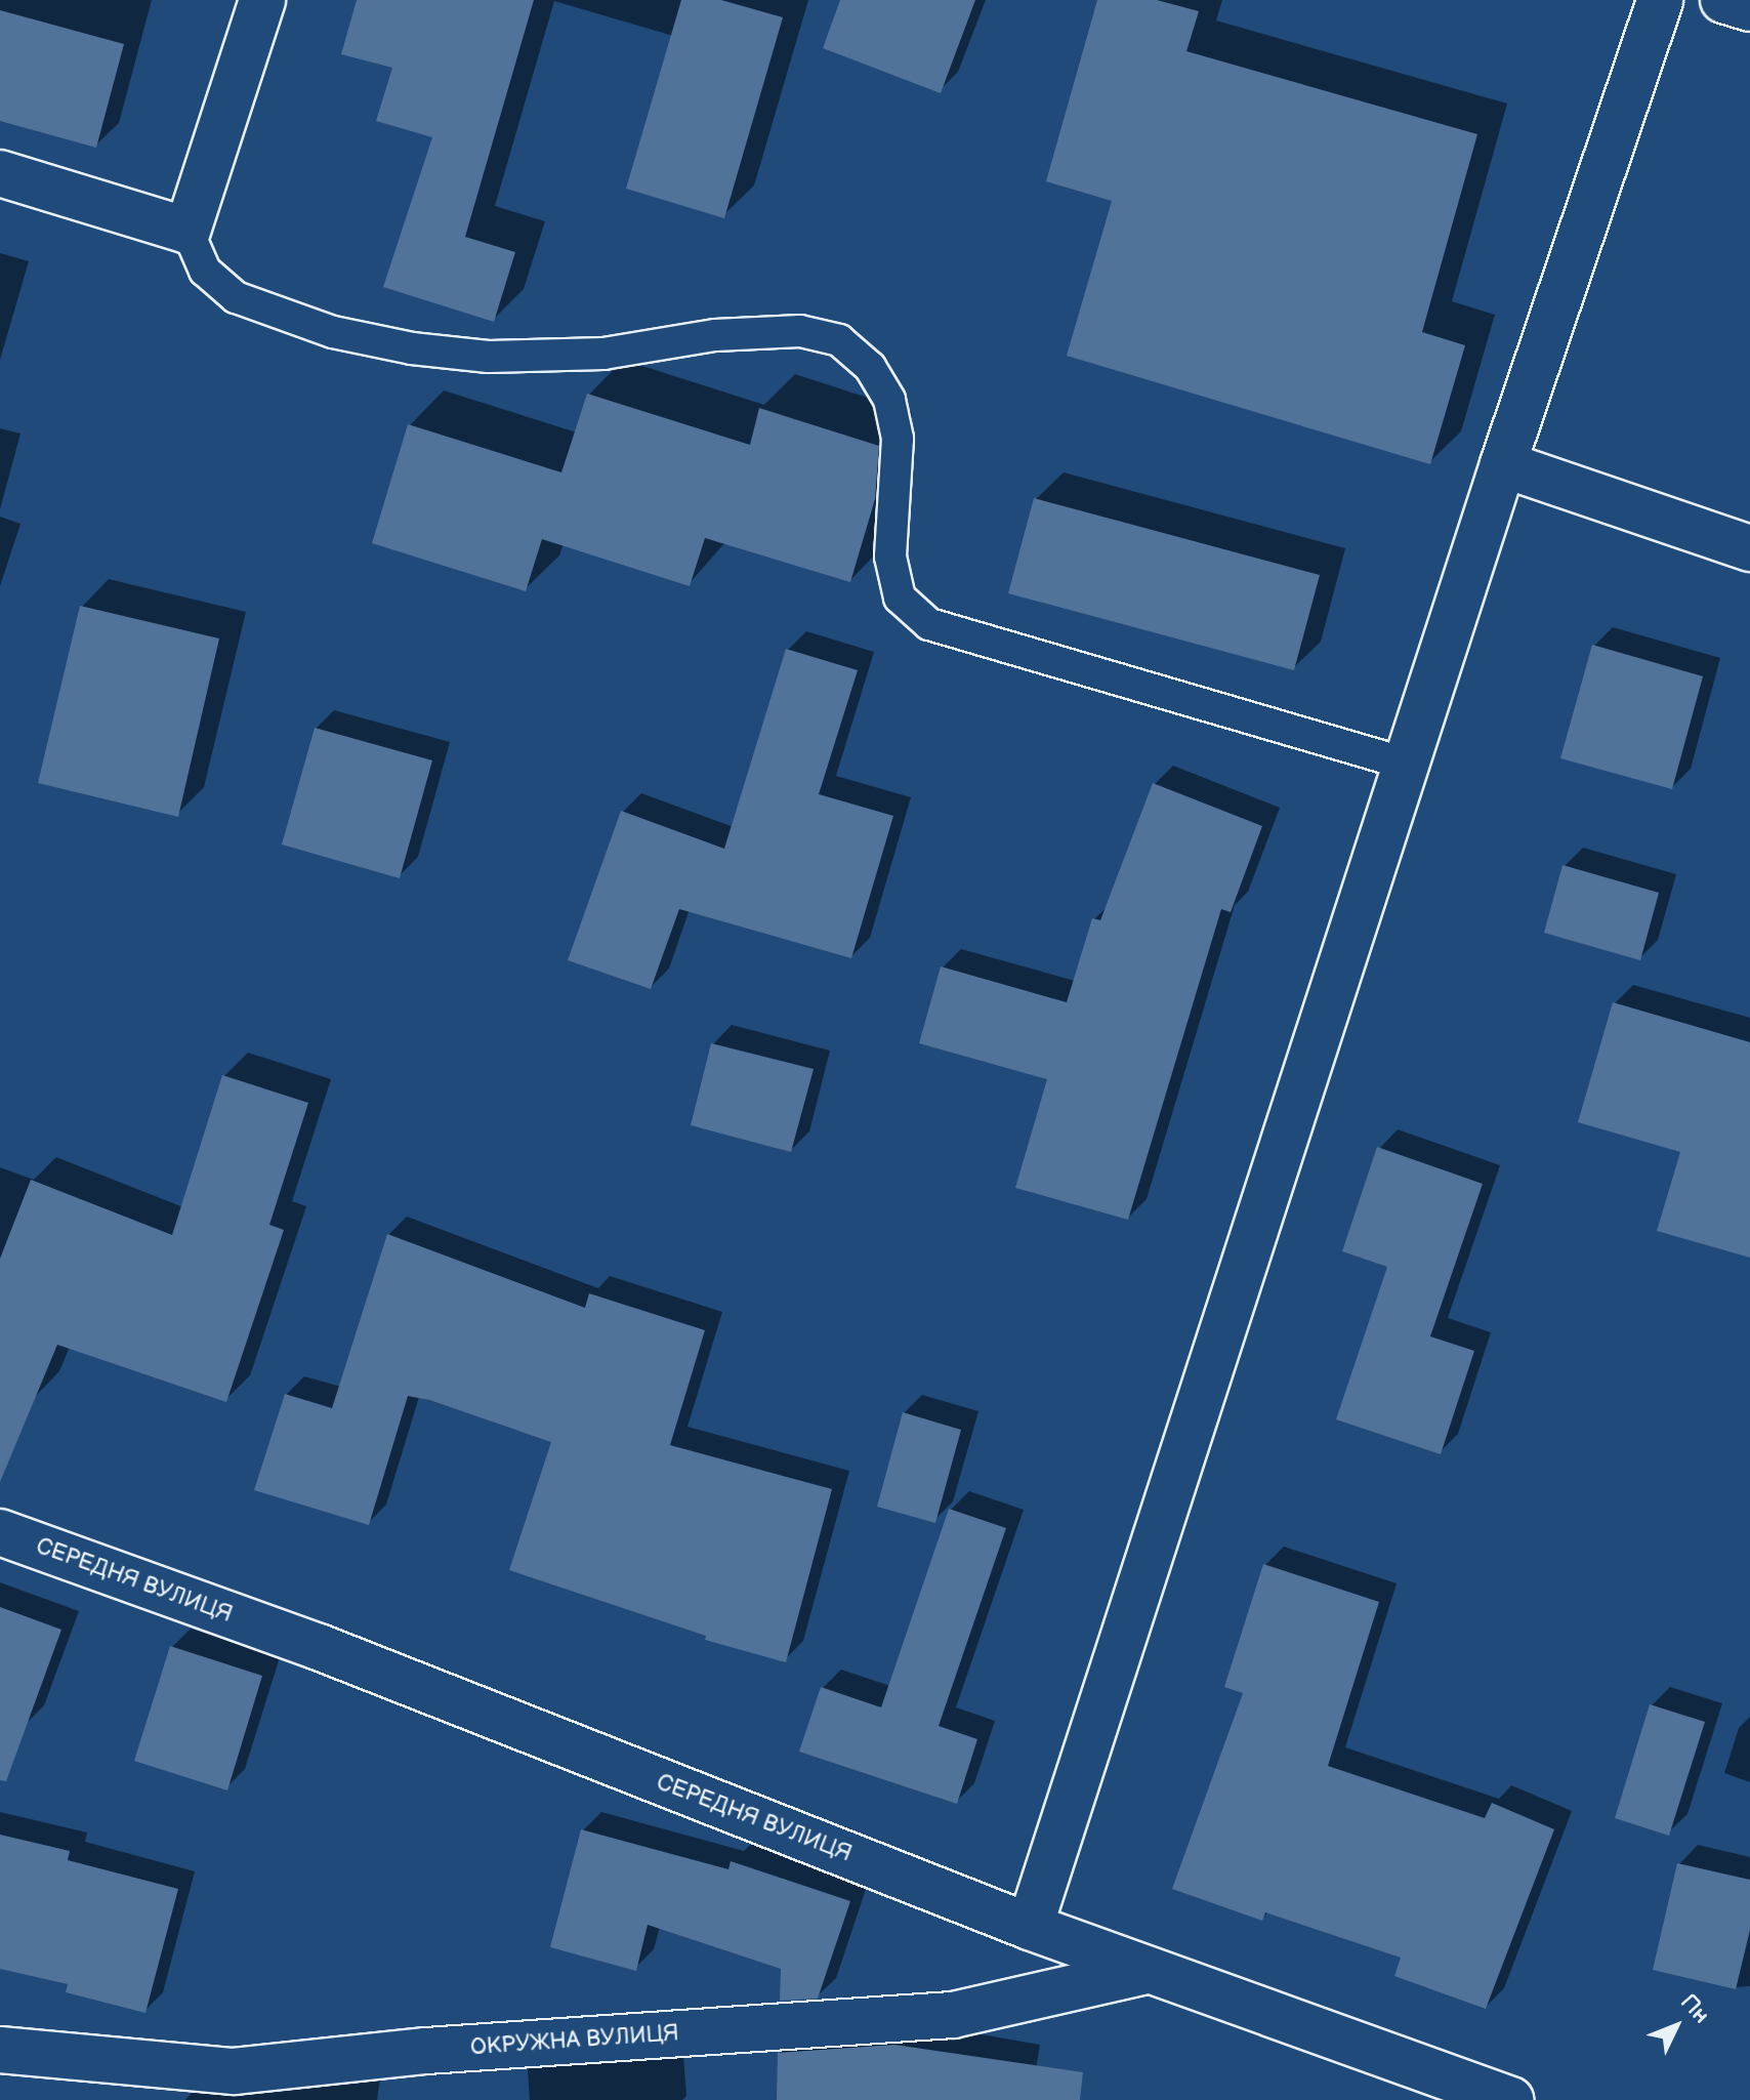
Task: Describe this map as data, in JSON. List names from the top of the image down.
{
  "streets": {
    "street": ["СЕРЕДНЯ ВУЛИЦЯ", "ОКРУЖНА ВУЛИЦЯ"]
  },
  "crossings": [
    ["СЕРЕДНЯ ВУЛИЦЯ", "ОКРУЖНА ВУЛИЦЯ"]
  ],
  "north": "top right"
}
